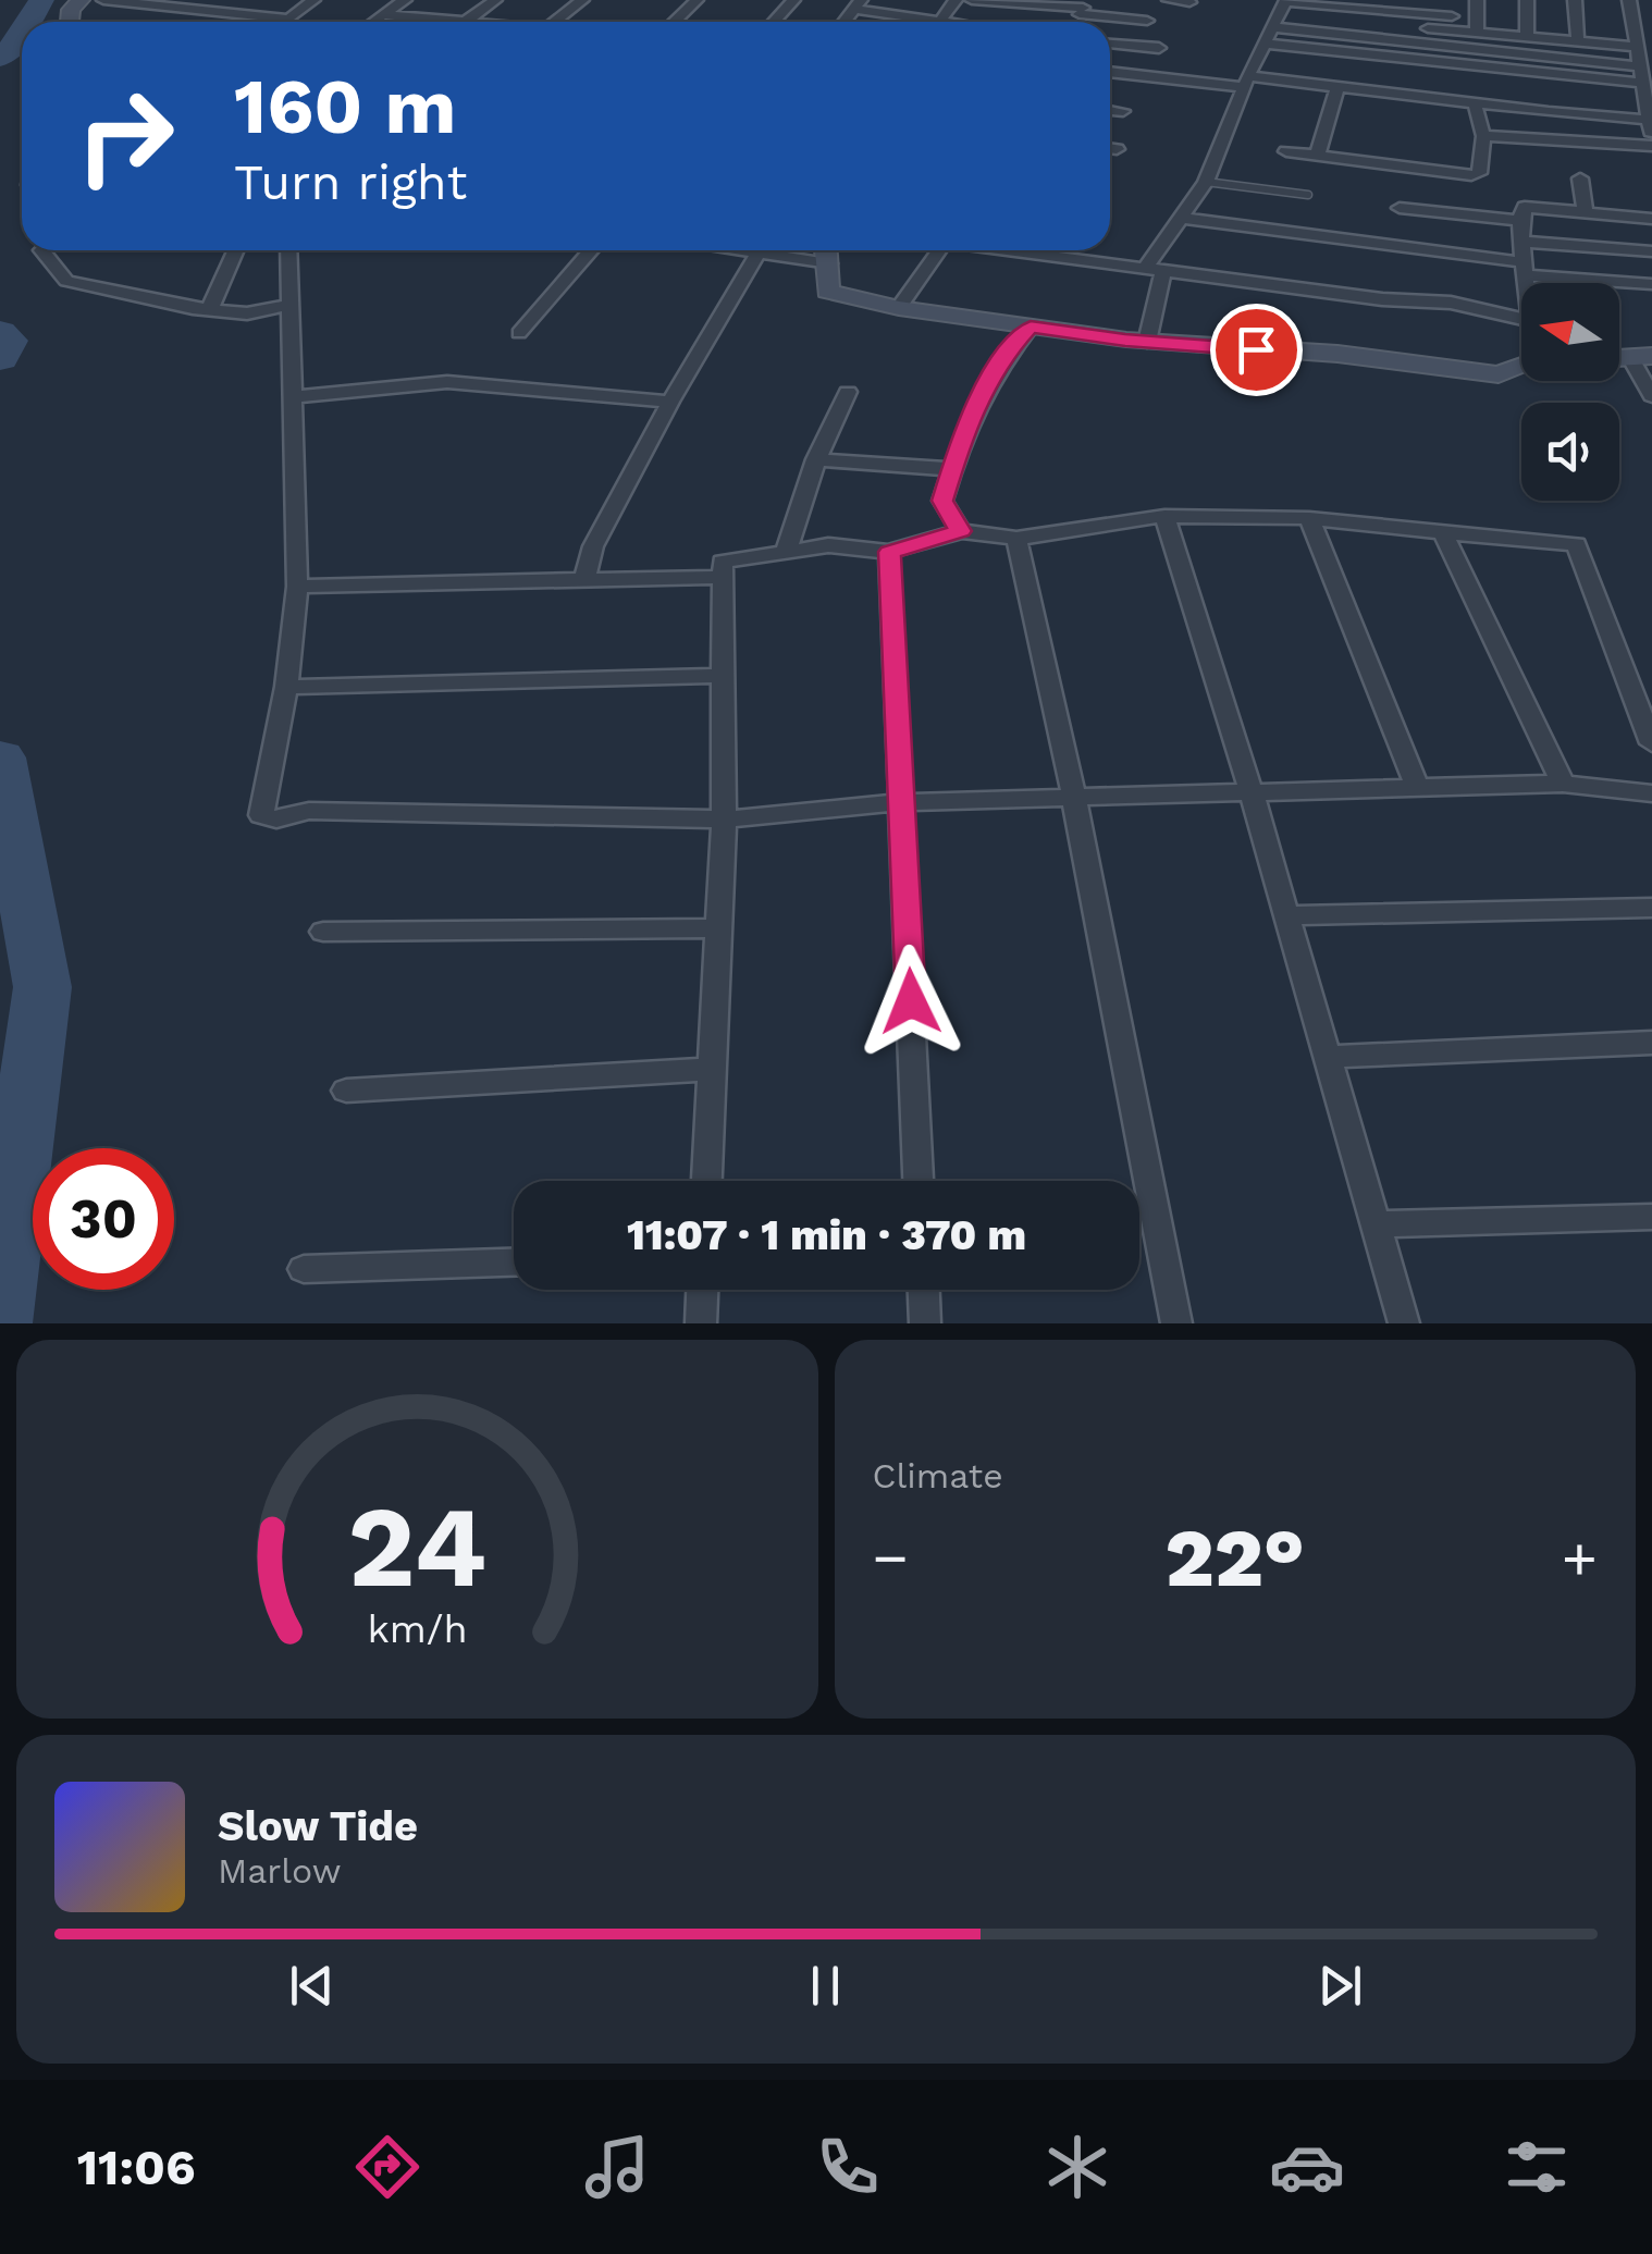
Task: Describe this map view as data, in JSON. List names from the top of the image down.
{
  "north": "left",
  "page": {
    "turn": ["160 m", "Turn right"],
    "limit": "30",
    "trip": "11:07 · 1 min · 370 m",
    "tile": "Climate",
    "heat": ["−", "22°", "+"],
    "song": ["Slow Tide", "Marlow"],
    "tabs": "11:06",
    "gauge": ["24", "km/h"]
  }
}
